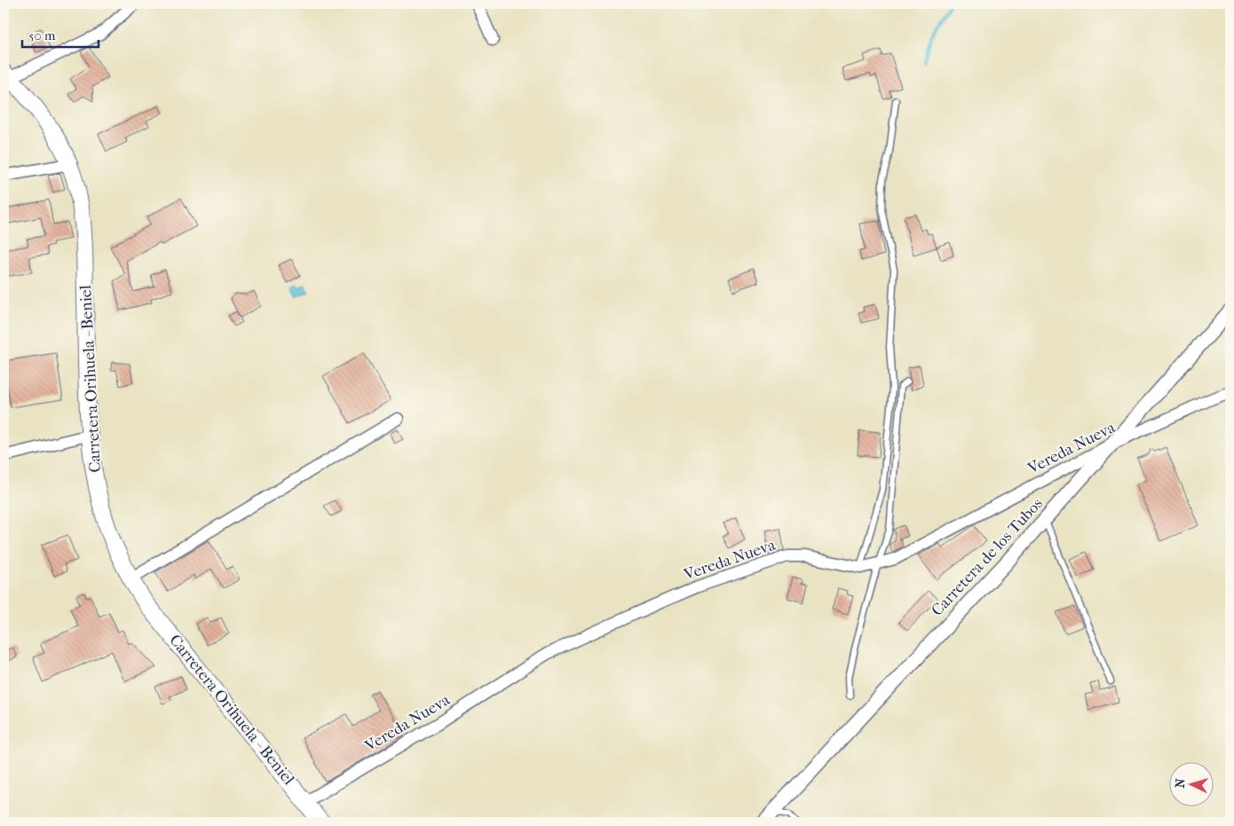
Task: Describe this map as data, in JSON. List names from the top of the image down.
{
  "streets": {
    "main road": ["Carretera Orihuela - Beniel"],
    "street": ["Vereda Nueva", "Carretera de los Tubos"]
  },
  "crossings": [
    ["Carretera Orihuela - Beniel", "Vereda Nueva"],
    ["Vereda Nueva", "Carretera de los Tubos"]
  ],
  "scale_bar": "50 m",
  "north": "left"
}
